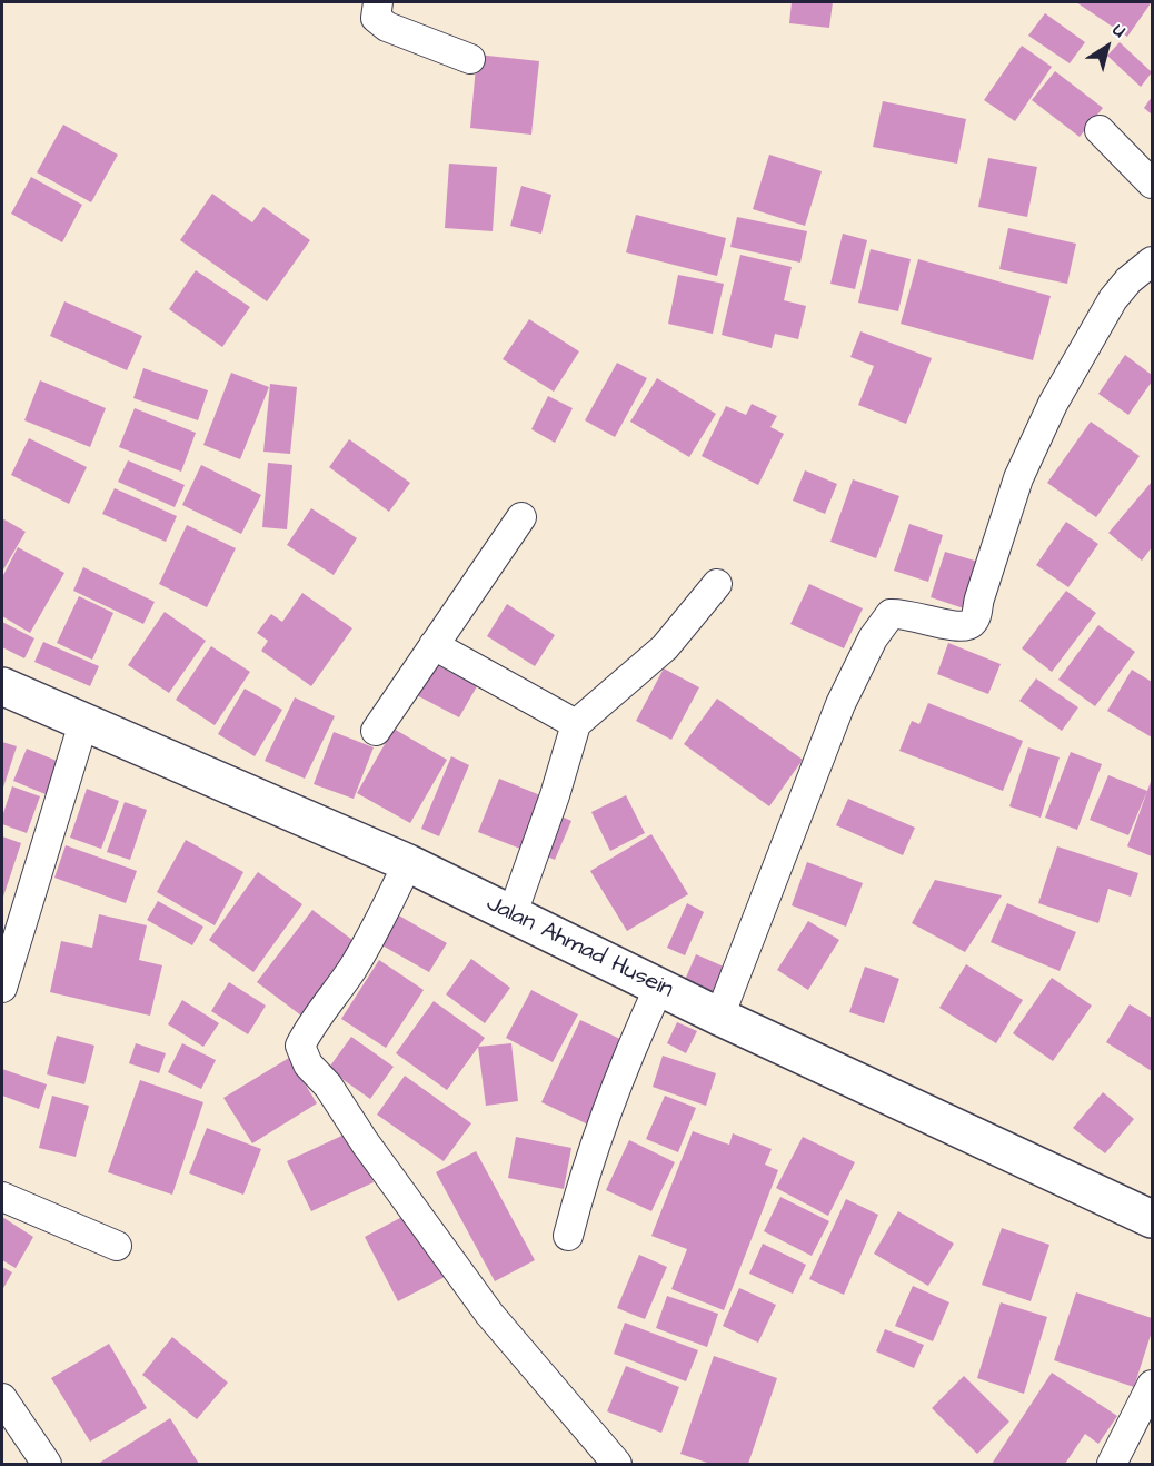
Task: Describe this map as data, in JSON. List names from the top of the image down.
{
  "streets": {
    "main road": ["Jalan Ahmad Husein"]
  },
  "north": "top right"
}
